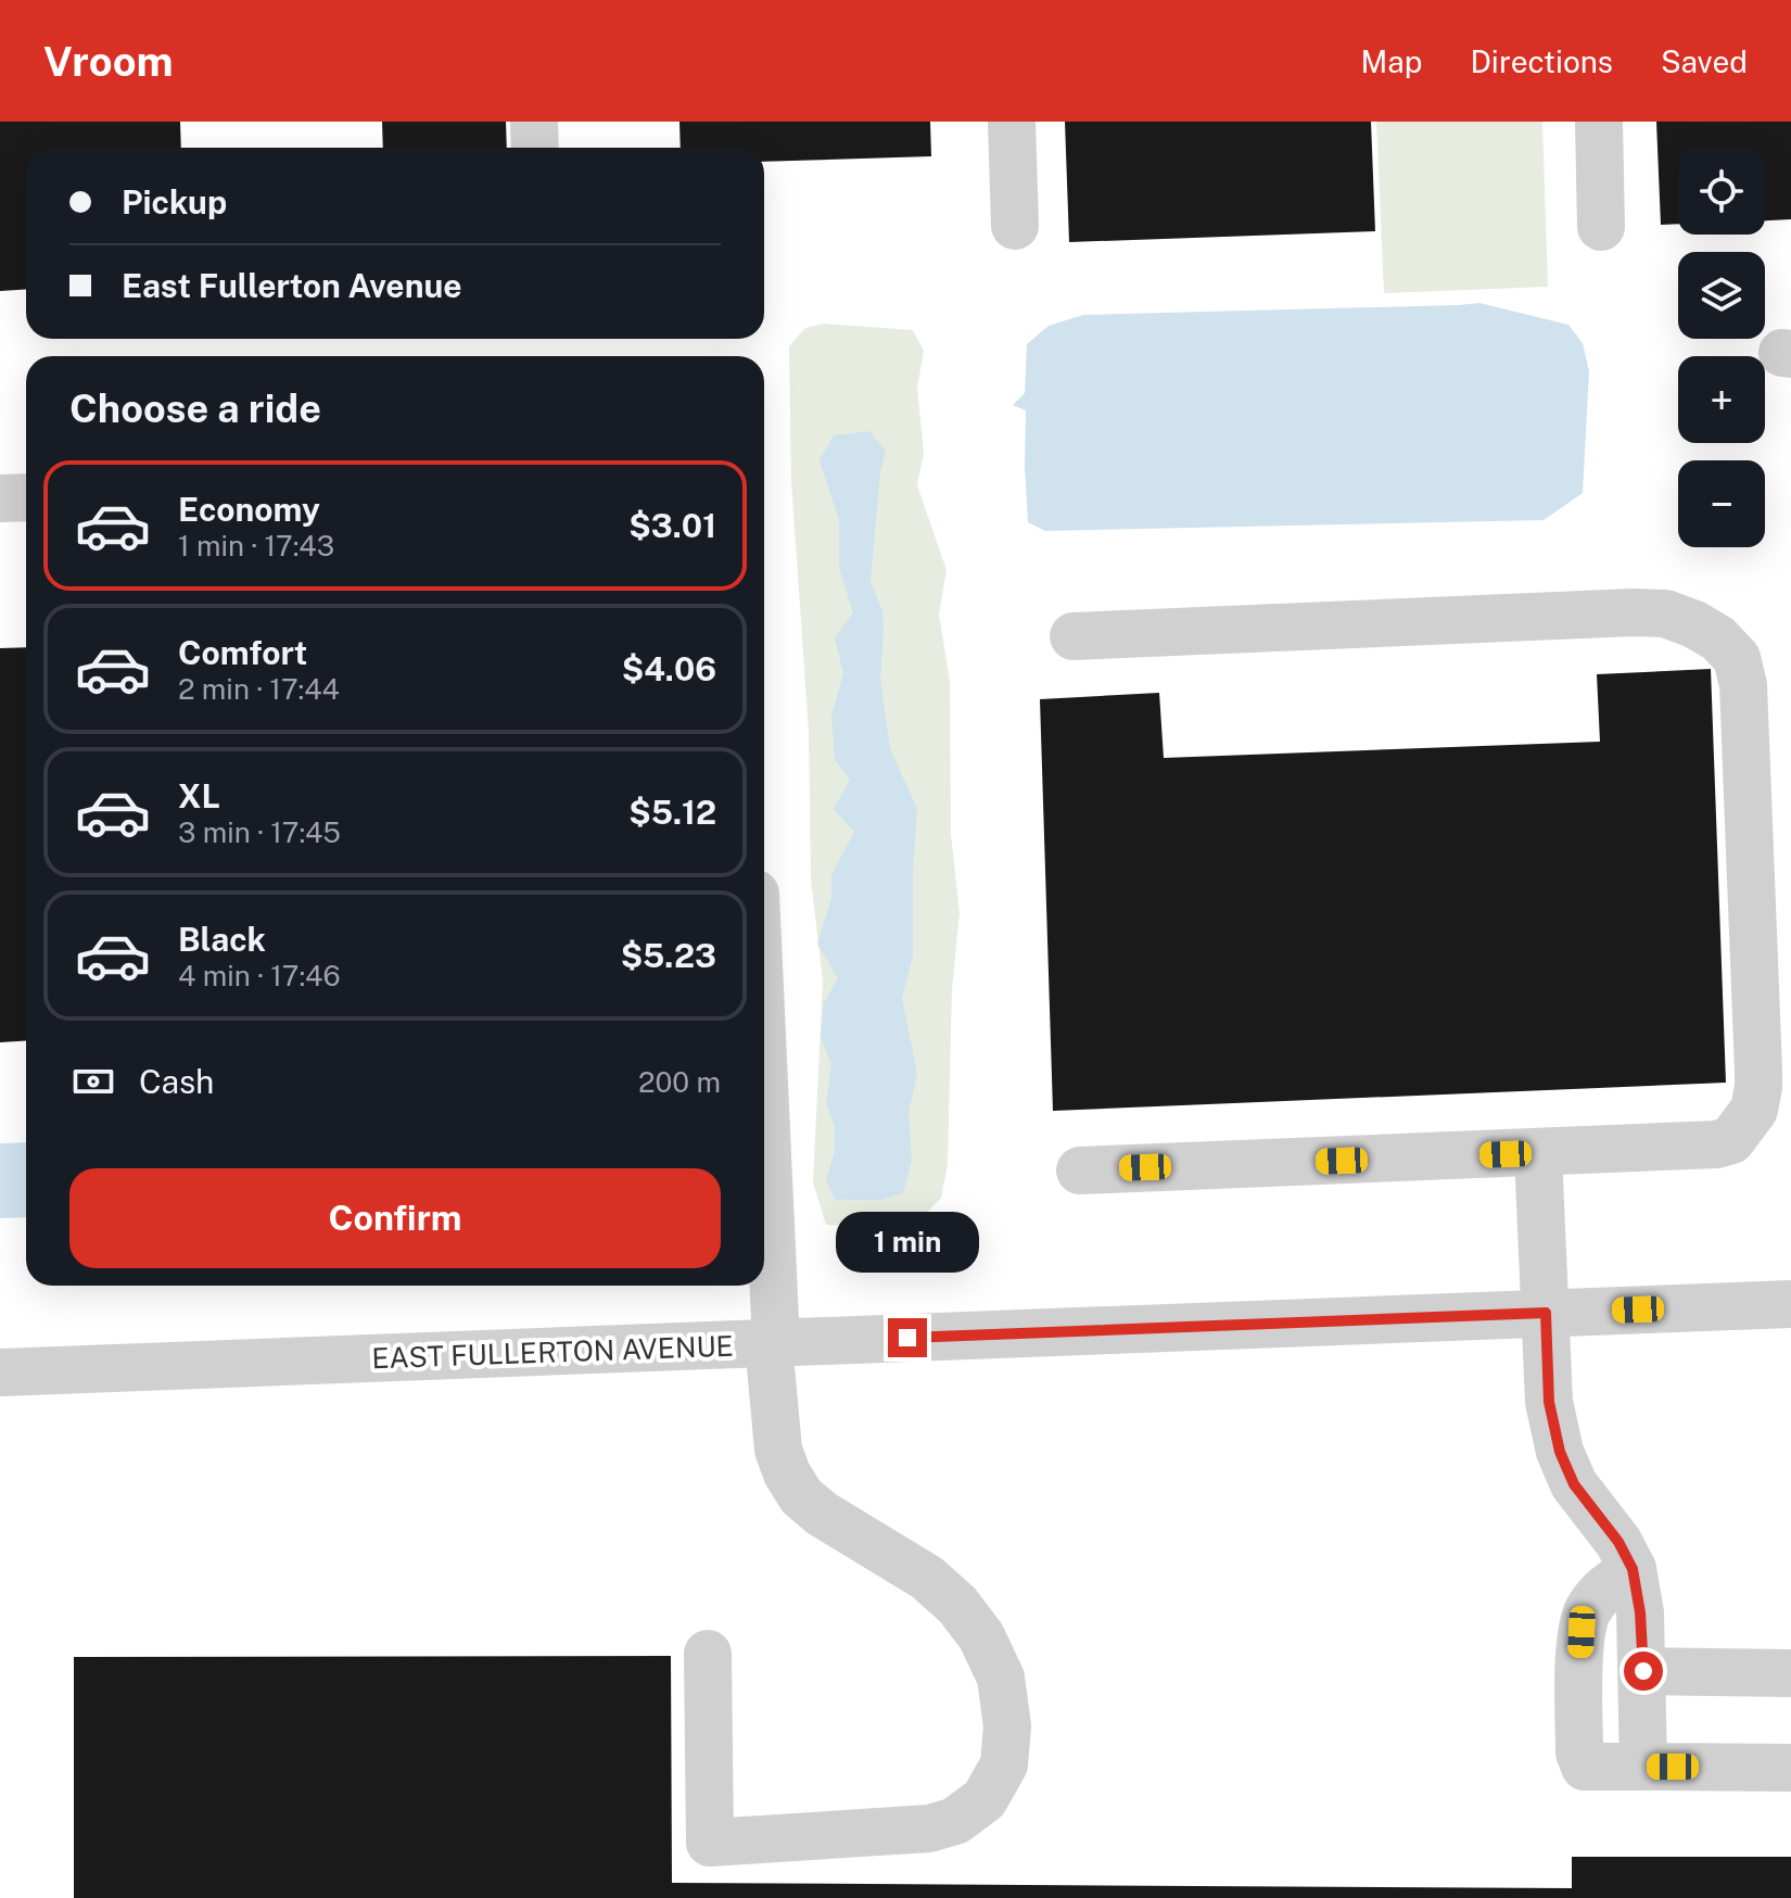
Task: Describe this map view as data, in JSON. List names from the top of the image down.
{
  "streets": {
    "street": ["EAST FULLERTON AVENUE"]
  },
  "page": {
    "header": "Vroom",
    "nav": ["Map", "Directions", "Saved"],
    "map_buttons": ["+", "−"],
    "banner": ["Pickup", "East Fullerton Avenue"],
    "heading": "Choose a ride",
    "list": [
      {
        "name": "Economy",
        "note": "1 min · 17:43",
        "value": "$3.01"
      },
      {
        "name": "Comfort",
        "note": "2 min · 17:44",
        "value": "$4.06"
      },
      {
        "name": "XL",
        "note": "3 min · 17:45",
        "value": "$5.12"
      },
      {
        "name": "Black",
        "note": "4 min · 17:46",
        "value": "$5.23"
      }
    ],
    "pay": ["Cash", "200 m"],
    "buttons": "Confirm",
    "bubble": "1 min"
  }
}
